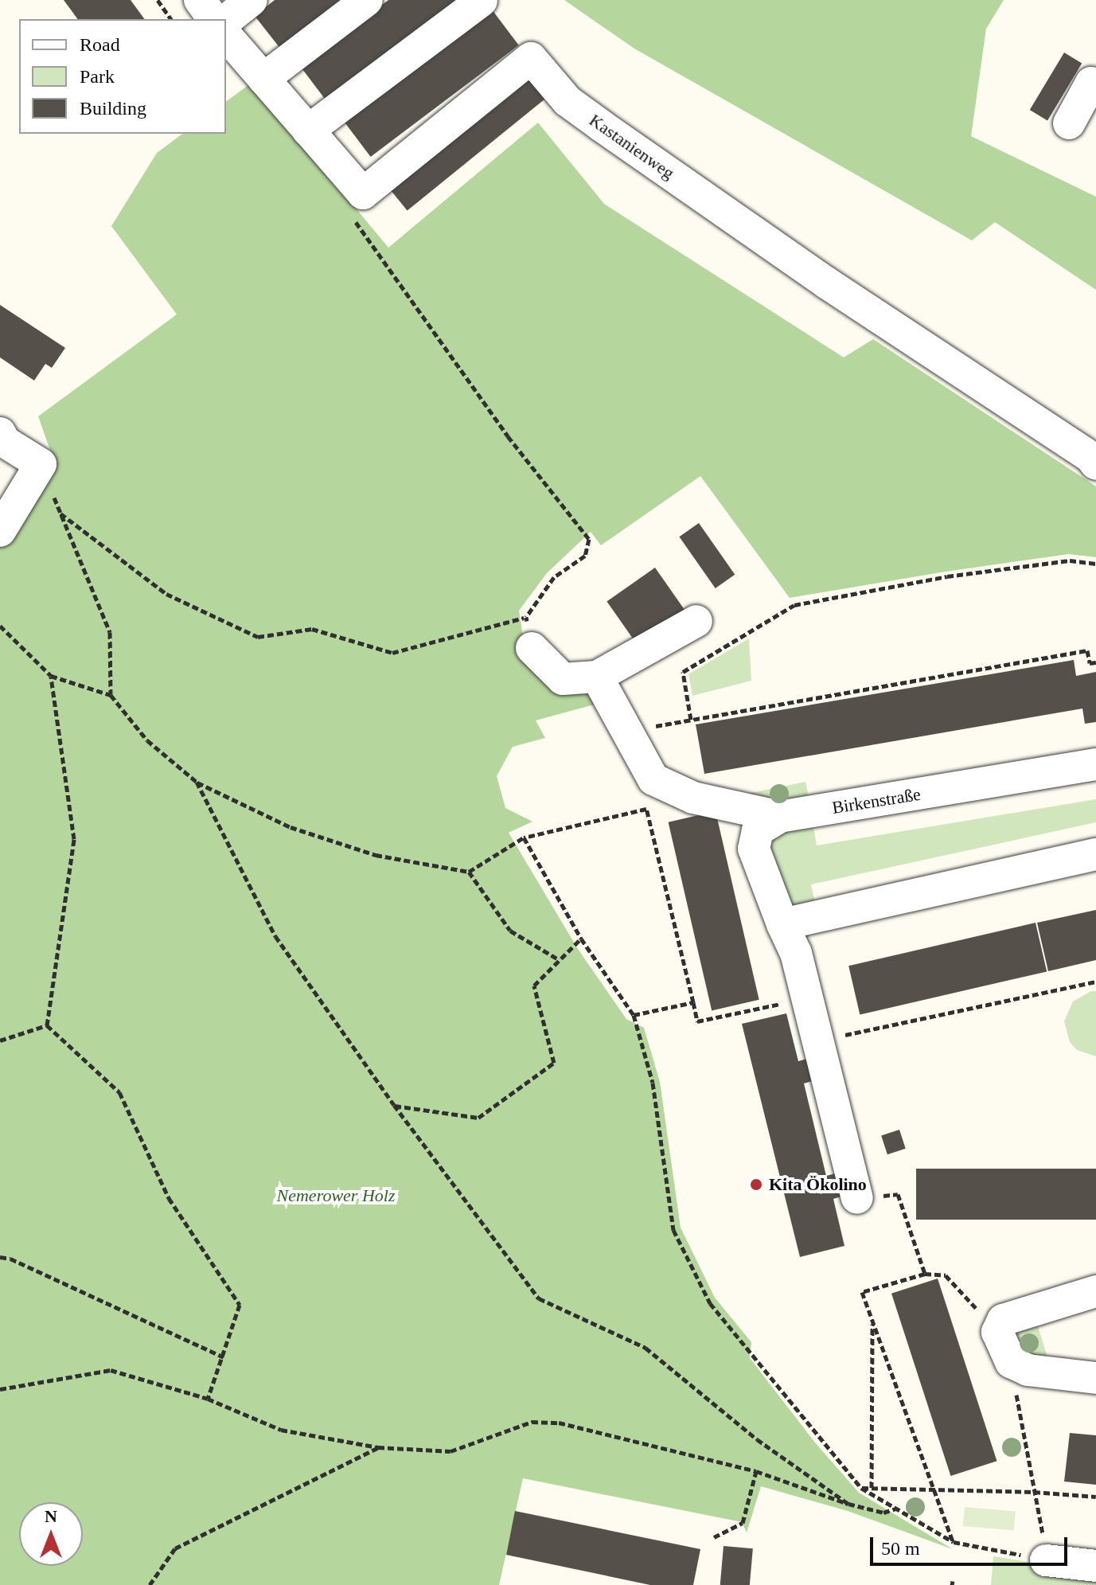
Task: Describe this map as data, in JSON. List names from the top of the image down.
{
  "streets": {
    "street": ["Kastanienweg", "Birkenstraße"]
  },
  "parks": ["Nemerower Holz"],
  "places": ["Kita Ökolino"],
  "legend": ["Road", "Park", "Building"],
  "scale_bar": "50 m",
  "north": "top"
}
